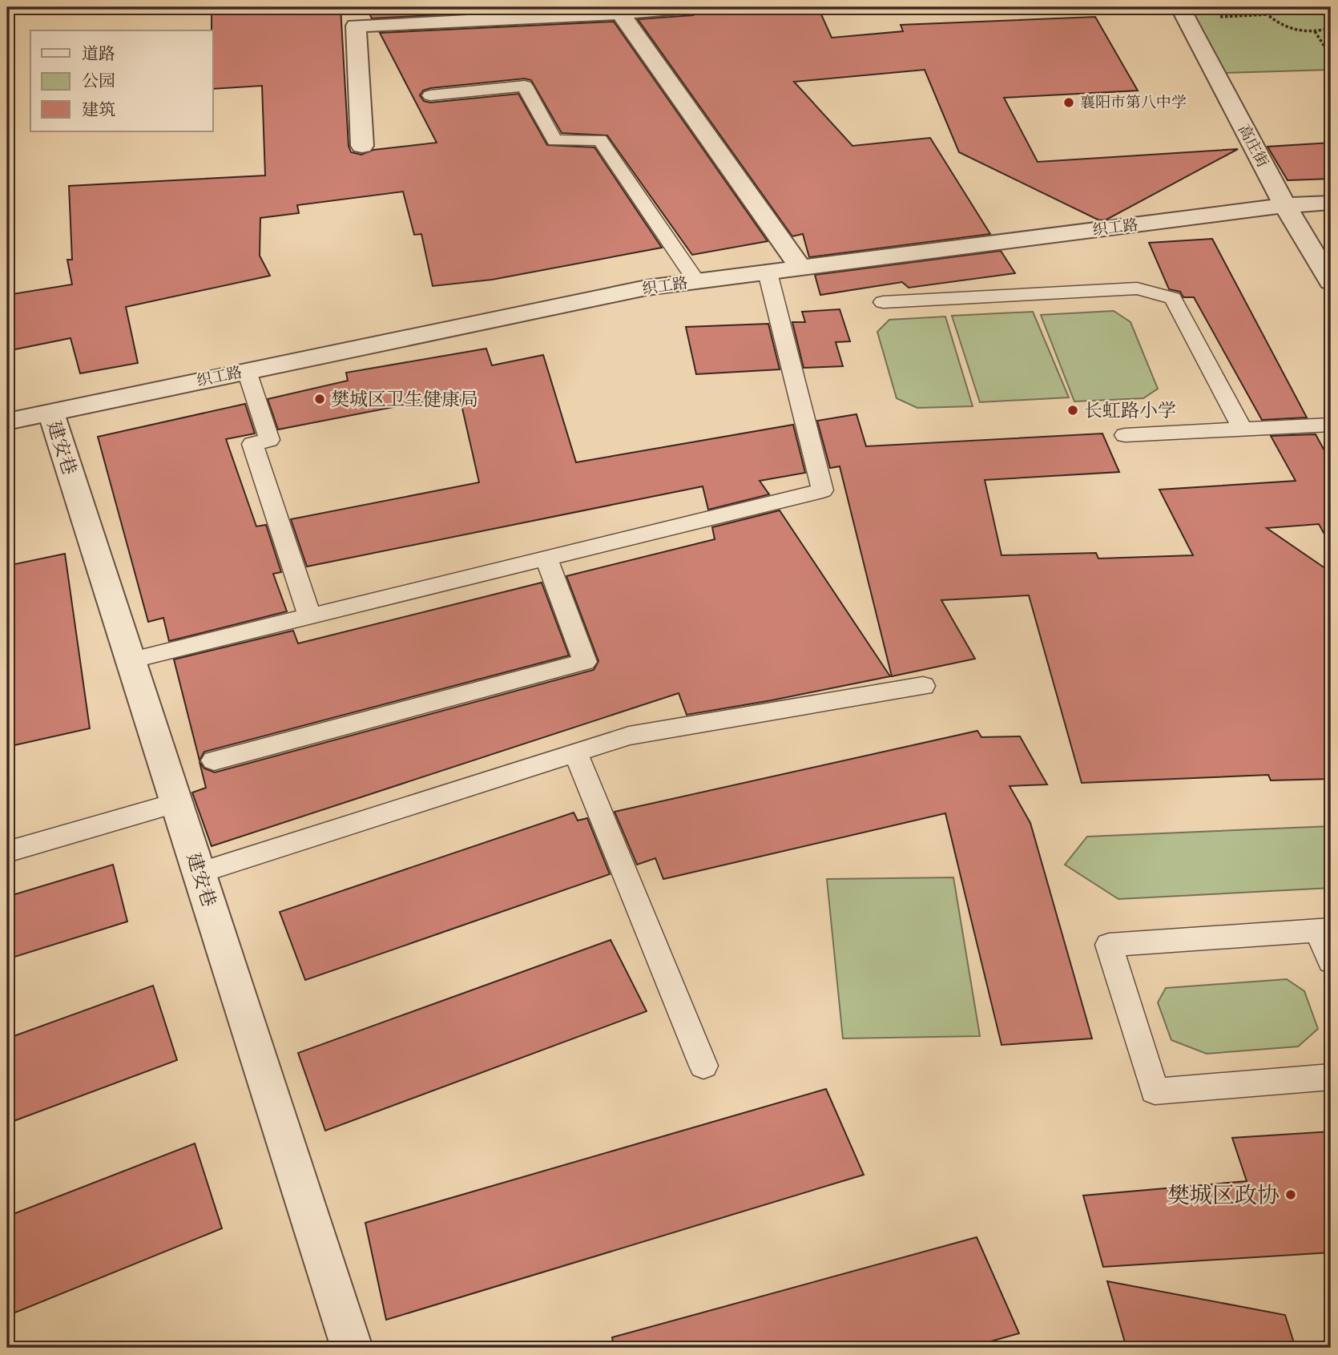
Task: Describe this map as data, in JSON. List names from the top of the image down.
{
  "streets": {
    "street": ["高庄街", "织工路", "建安巷"]
  },
  "crossings": [
    ["高庄街", "织工路"],
    ["织工路", "建安巷"]
  ],
  "places": [
    "襄阳市第八中学",
    "樊城区卫生健康局",
    "长虹路小学",
    "樊城区政协"
  ],
  "legend": ["道路", "公园", "建筑"]
}
